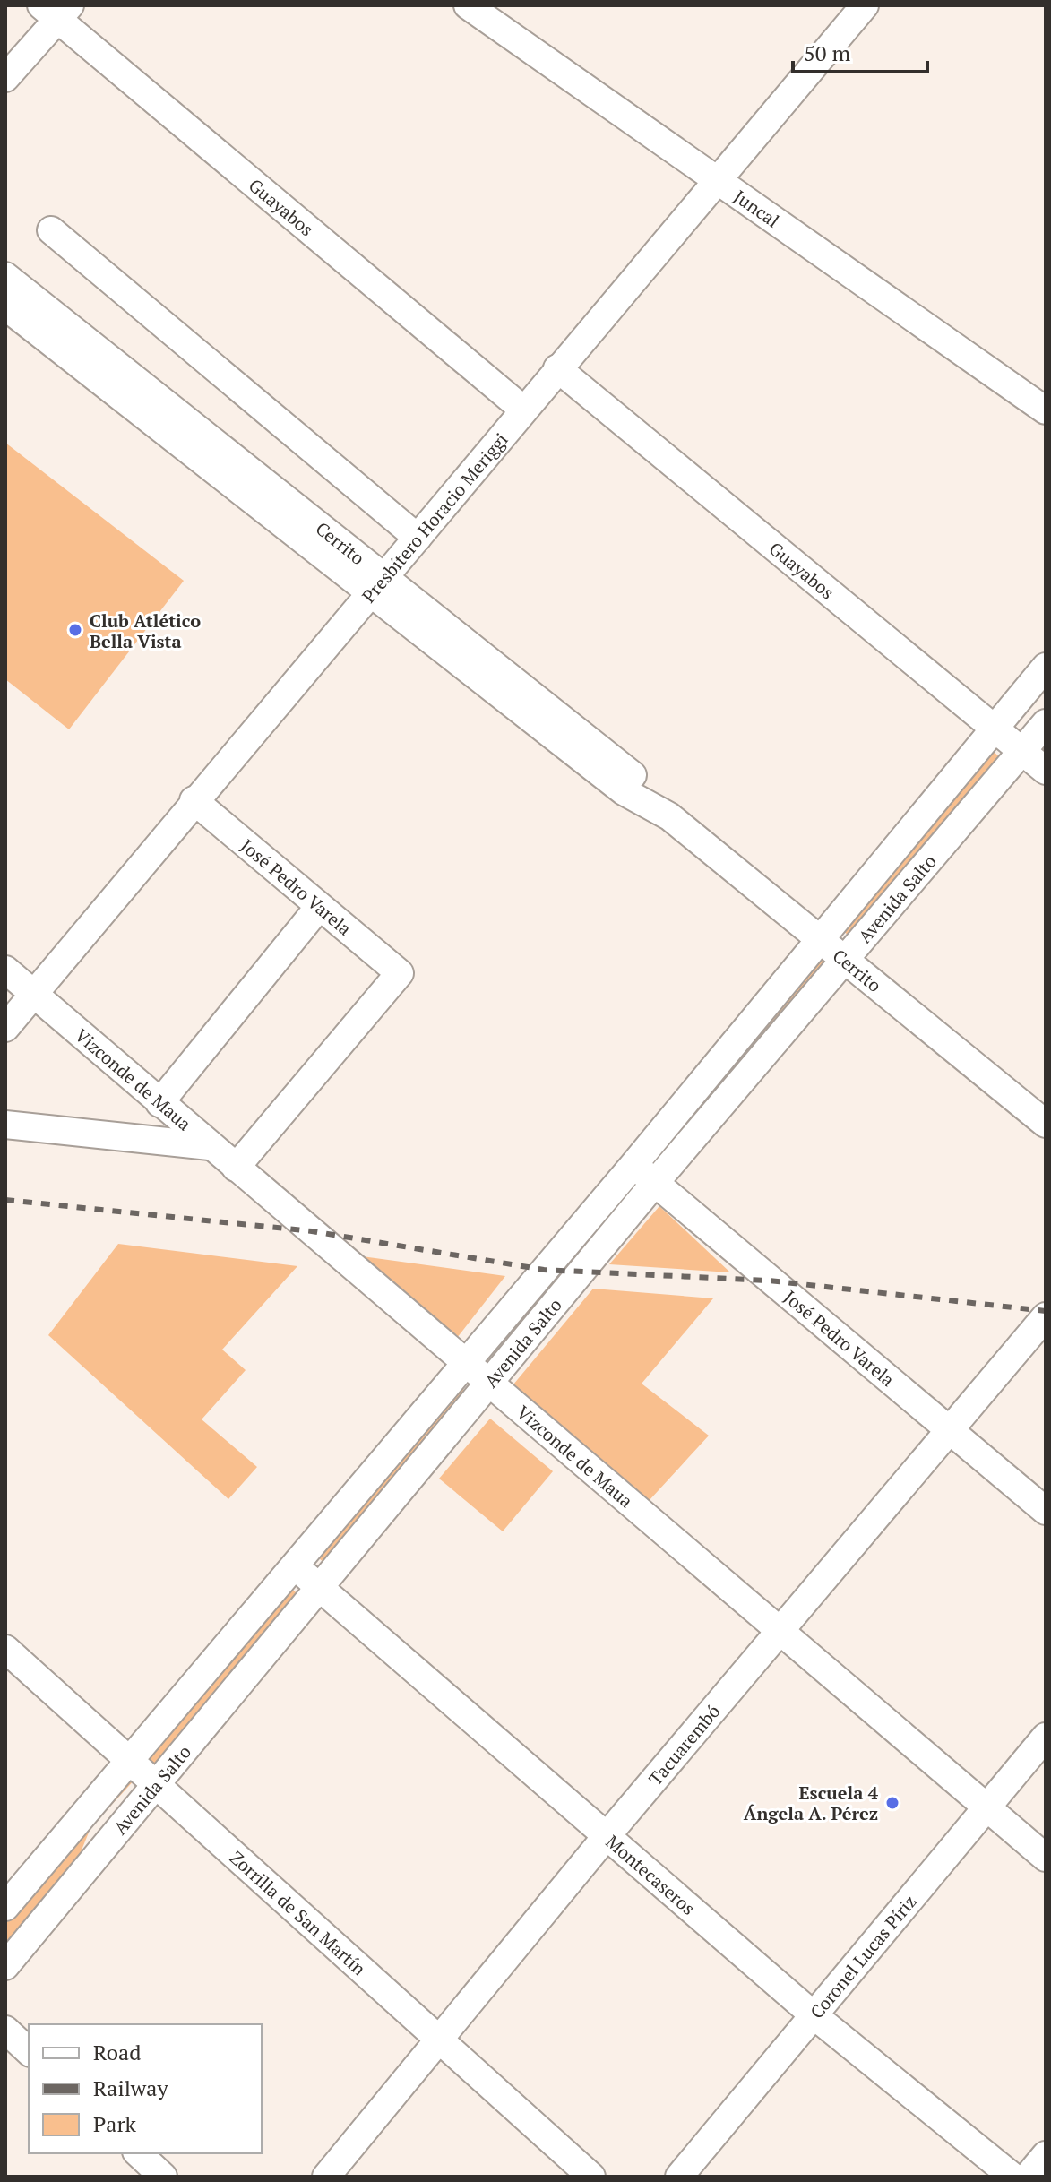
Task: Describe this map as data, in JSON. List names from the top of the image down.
{
  "streets": {
    "street": [
      "Juncal",
      "Guayabos",
      "Presbítero Horacio Meriggi",
      "Cerrito",
      "José Pedro Varela",
      "Avenida Salto",
      "Vizconde de Maua",
      "Tacuarembó",
      "Montecaseros",
      "Zorrilla de San Martín",
      "Coronel Lucas Píriz"
    ]
  },
  "crossings": [
    ["Juncal", "Presbítero Horacio Meriggi"],
    ["Guayabos", "Presbítero Horacio Meriggi"],
    ["Guayabos", "Avenida Salto"],
    ["Presbítero Horacio Meriggi", "Cerrito"],
    ["Presbítero Horacio Meriggi", "José Pedro Varela"],
    ["Presbítero Horacio Meriggi", "Vizconde de Maua"],
    ["Cerrito", "Avenida Salto"],
    ["José Pedro Varela", "Avenida Salto"],
    ["José Pedro Varela", "Vizconde de Maua"],
    ["José Pedro Varela", "Tacuarembó"],
    ["Avenida Salto", "Vizconde de Maua"],
    ["Avenida Salto", "Montecaseros"],
    ["Avenida Salto", "Zorrilla de San Martín"],
    ["Vizconde de Maua", "Tacuarembó"],
    ["Vizconde de Maua", "Coronel Lucas Píriz"],
    ["Tacuarembó", "Montecaseros"],
    ["Tacuarembó", "Zorrilla de San Martín"],
    ["Montecaseros", "Coronel Lucas Píriz"]
  ],
  "places": ["Club Atlético Bella Vista", "Escuela 4 Ángela A. Pérez"],
  "legend": ["Road", "Railway", "Park"],
  "scale_bar": "50 m"
}
